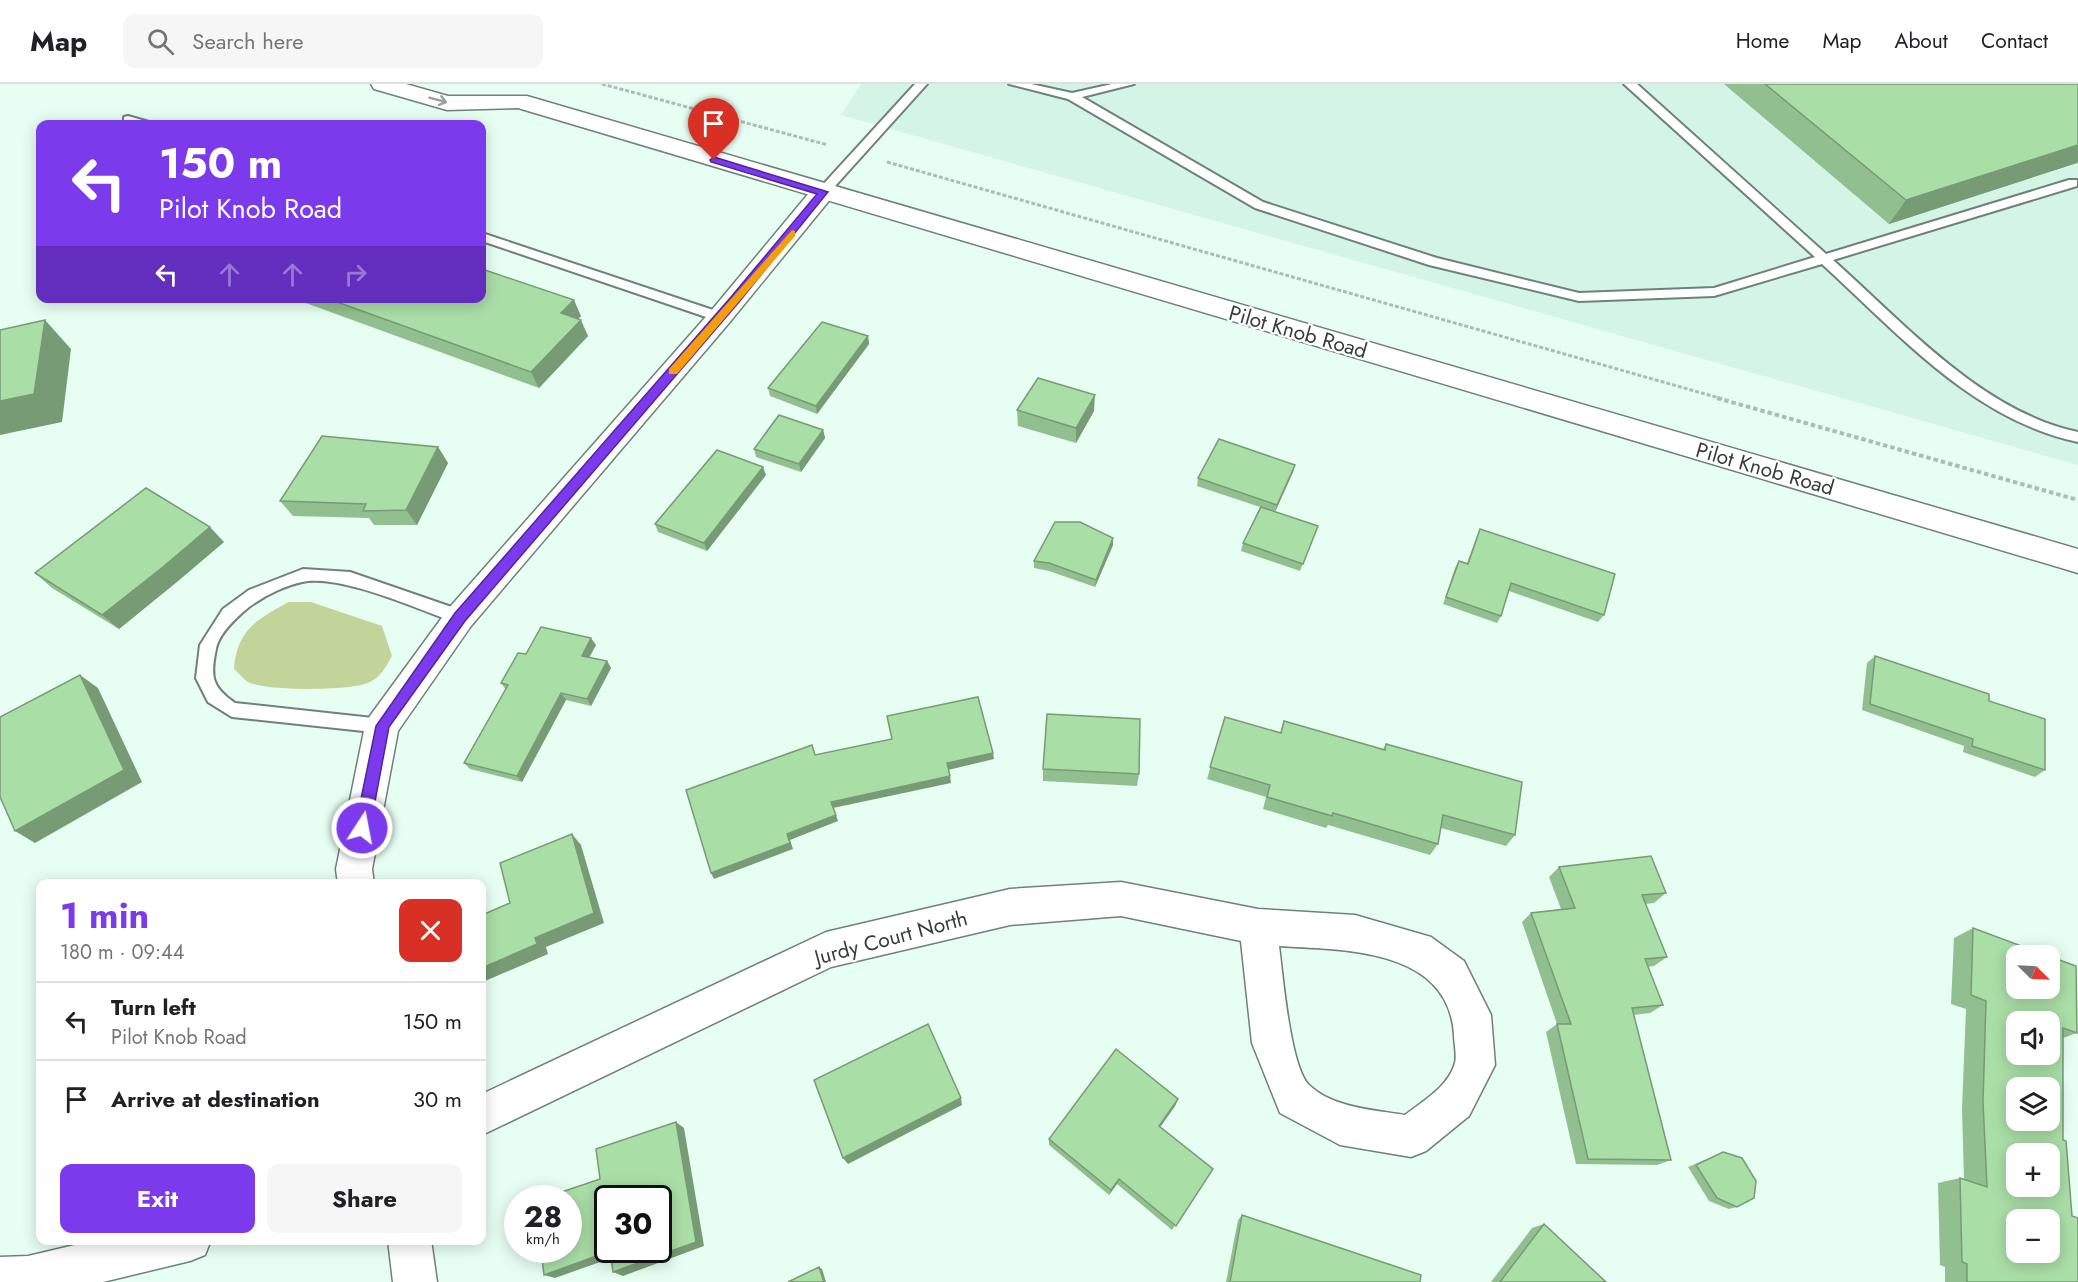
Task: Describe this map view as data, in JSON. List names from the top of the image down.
{
  "streets": {
    "street": ["Pilot Knob Road", "Jurdy Court North"]
  },
  "north": "bottom right",
  "page": {
    "header": "Map",
    "search": "Search here",
    "nav": [
      "Home",
      "Map",
      "About",
      "Contact"
    ],
    "turn": ["150 m", "Pilot Knob Road"],
    "heading": ["1 min", "180 m · 09:44"],
    "map_buttons": ["+", "−"],
    "list": [
      {
        "name": "Turn left",
        "note": "Pilot Knob Road",
        "value": "150 m"
      },
      {
        "name": "Arrive at destination",
        "value": "30 m"
      }
    ],
    "buttons": ["Exit", "Share"],
    "speed": "28 km/h",
    "limit": "30"
  }
}
